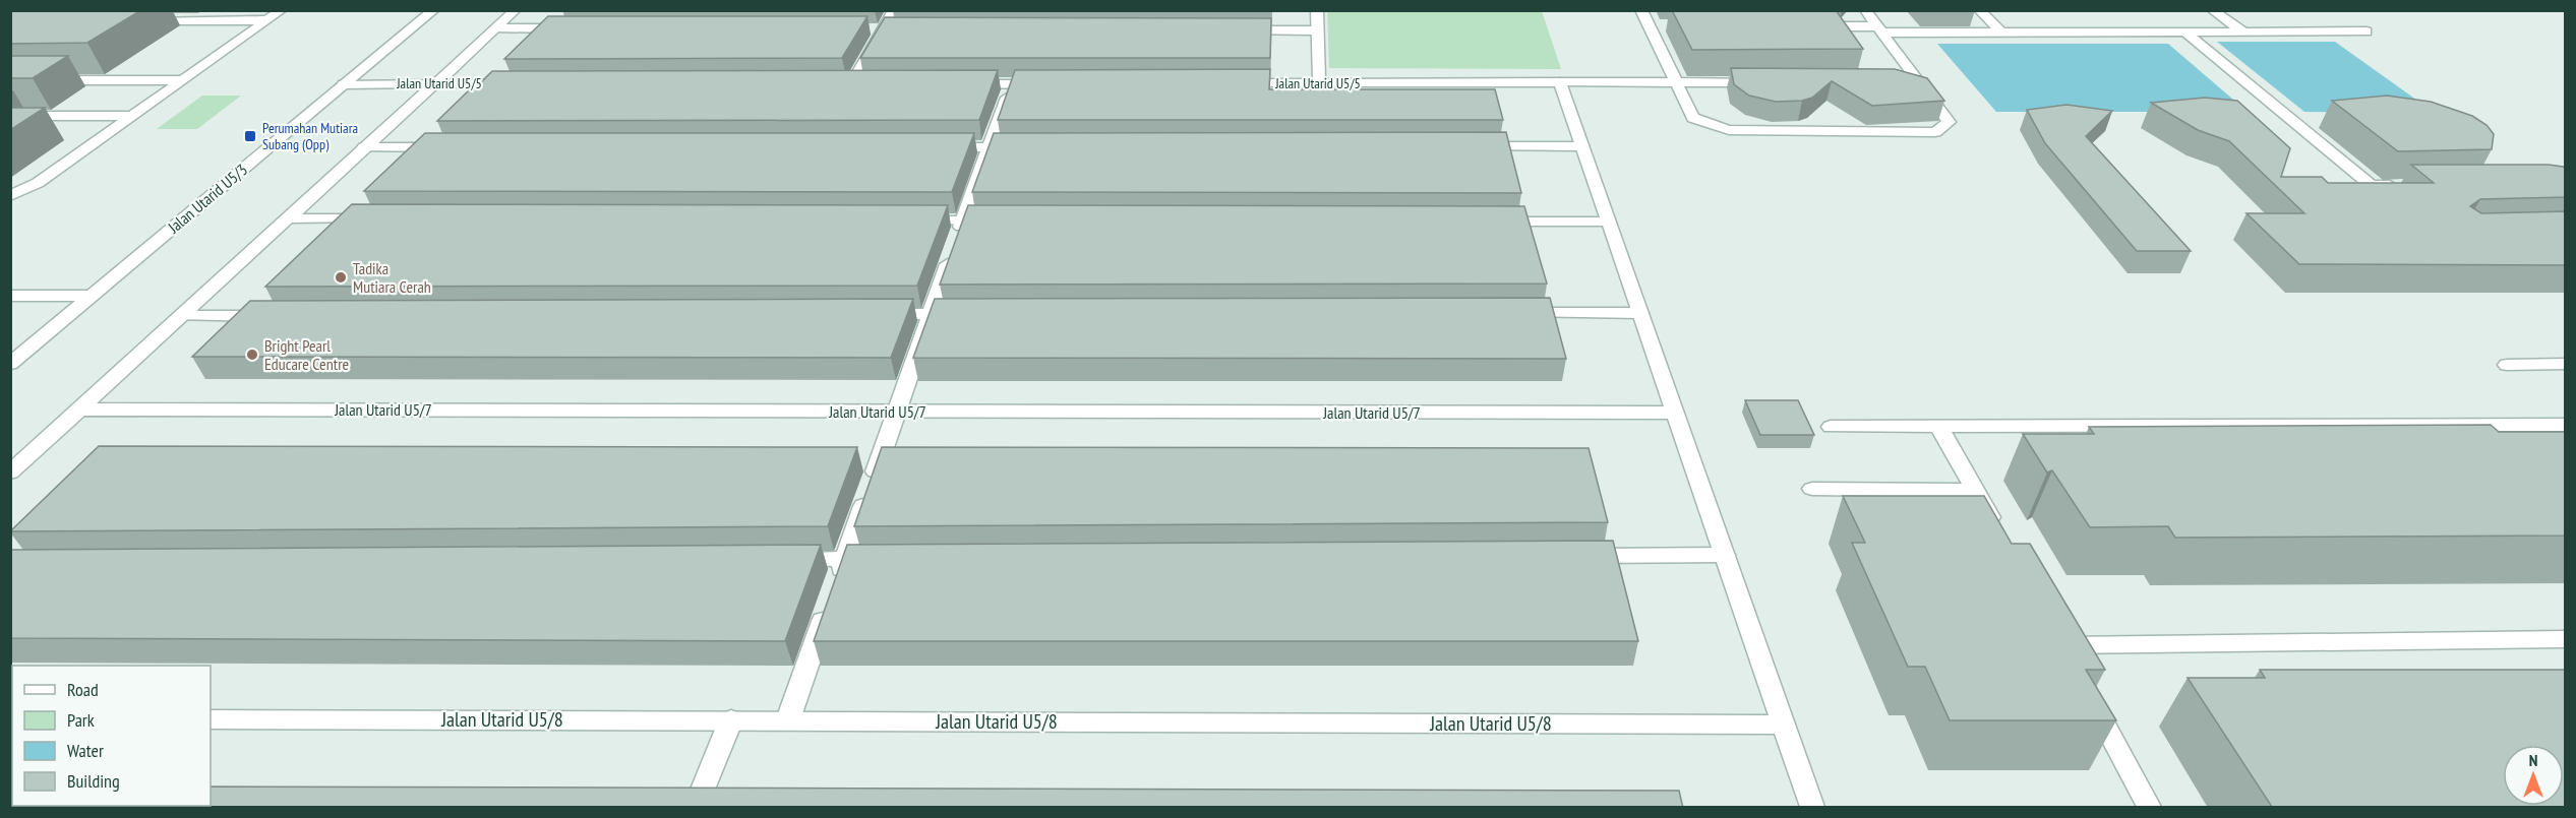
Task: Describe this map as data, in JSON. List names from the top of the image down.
{
  "streets": {
    "street": [
      "Jalan Utarid U5/5",
      "Jalan Utarid U5/3",
      "Jalan Utarid U5/7",
      "Jalan Utarid U5/8"
    ]
  },
  "crossings": [
    ["Jalan Utarid U5/5", "Jalan Utarid U5/3"]
  ],
  "places": {
    "transit": ["Perumahan Mutiara Subang (Opp)"],
    "other": ["Tadika Mutiara Cerah", "Bright Pearl Educare Centre"]
  },
  "legend": [
    "Road",
    "Park",
    "Water",
    "Building"
  ],
  "north": "top"
}
